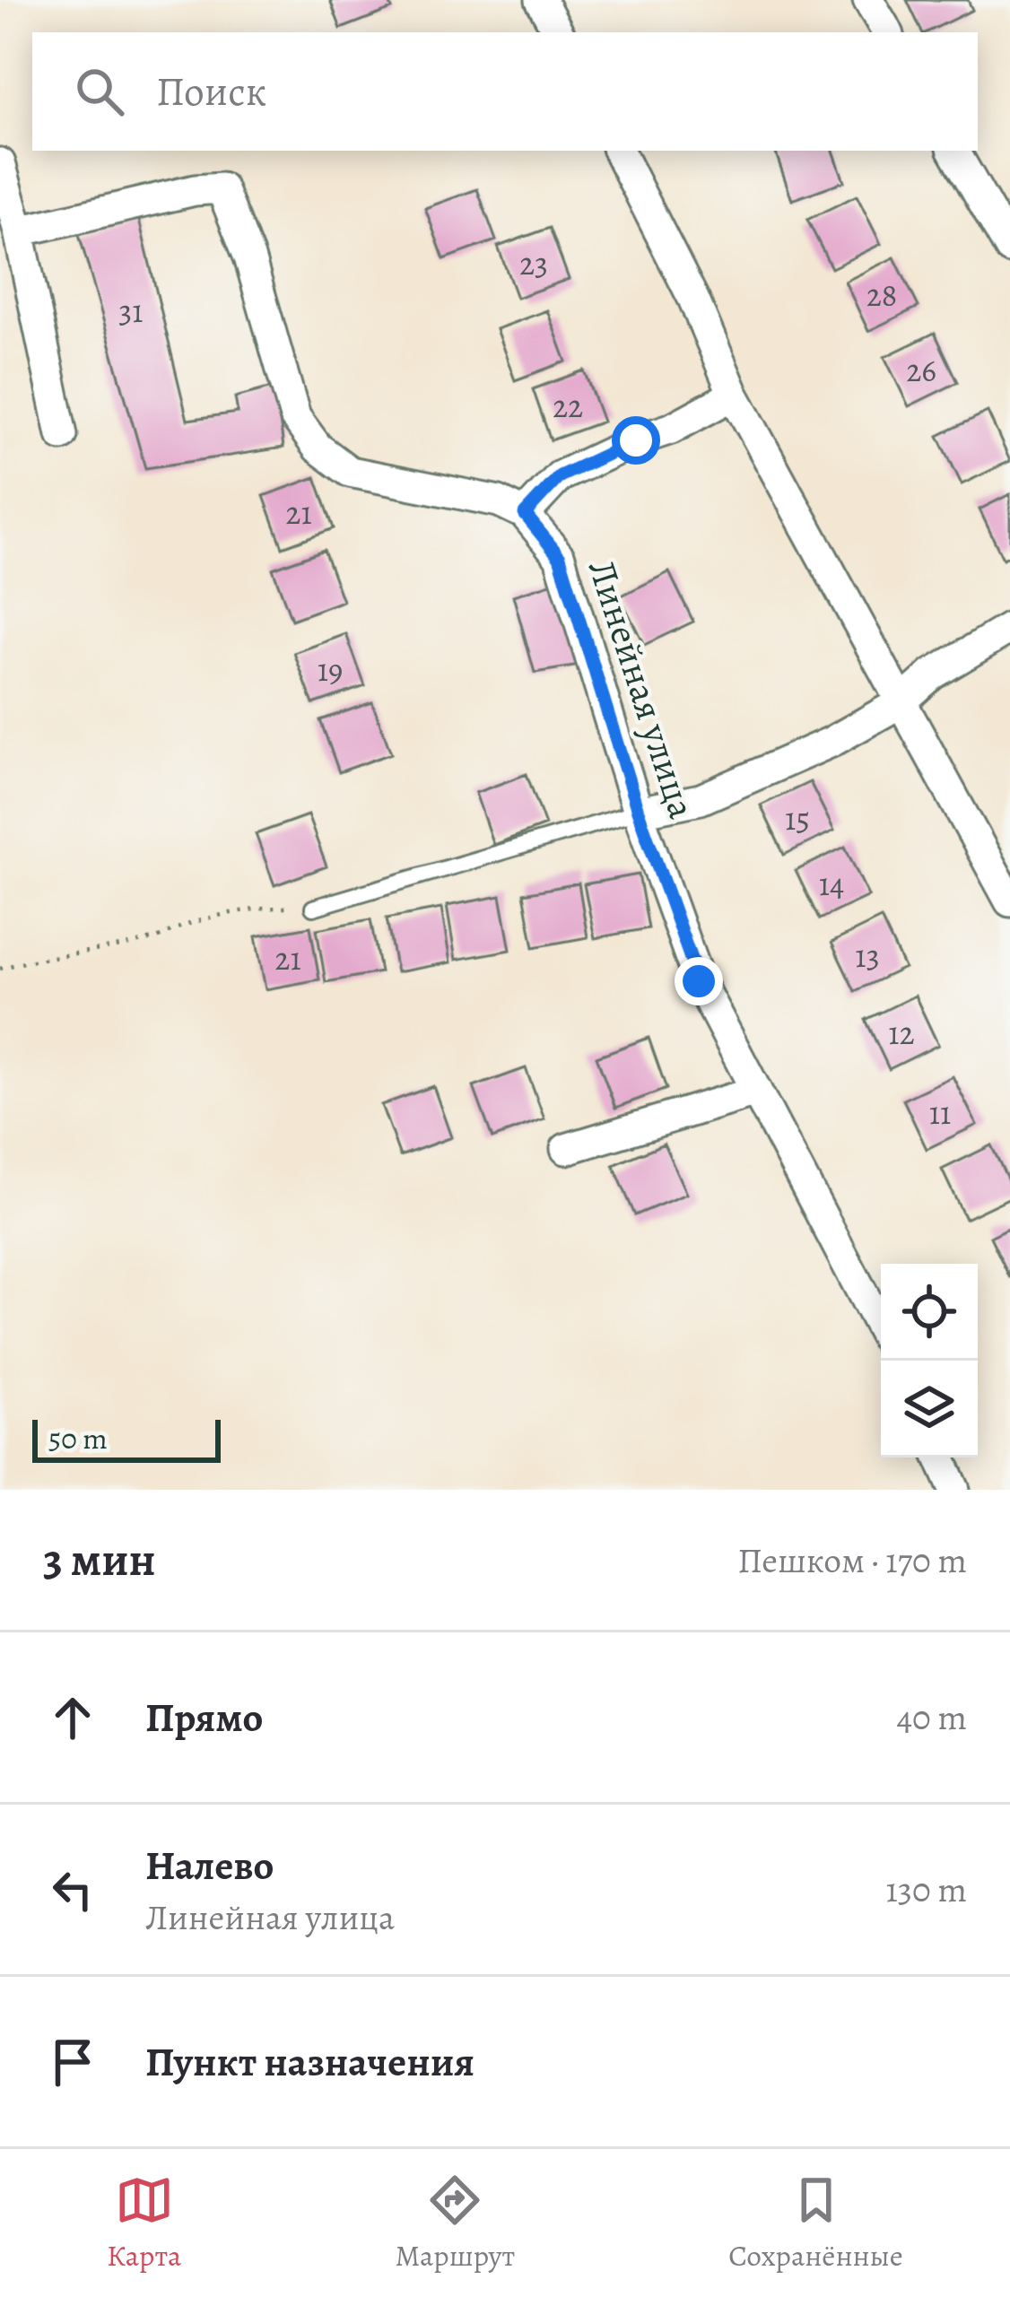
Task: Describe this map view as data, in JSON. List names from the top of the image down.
{
  "streets": {
    "street": ["Линейная улица"]
  },
  "house_numbers": [
    "23",
    "28",
    "31",
    "26",
    "22",
    "21",
    "19",
    "15",
    "14",
    "13",
    "21",
    "12",
    "11"
  ],
  "scale_bar": "50 m",
  "page": {
    "search": "Поиск",
    "scale": "50 m",
    "heading": ["3 мин", "Пешком · 170 m"],
    "list": [
      ["Прямо", "40 m"],
      ["Налево", "Линейная улица", "130 m"],
      "Пункт назначения"
    ],
    "nav": ["Карта", "Маршрут", "Сохранённые"]
  }
}
